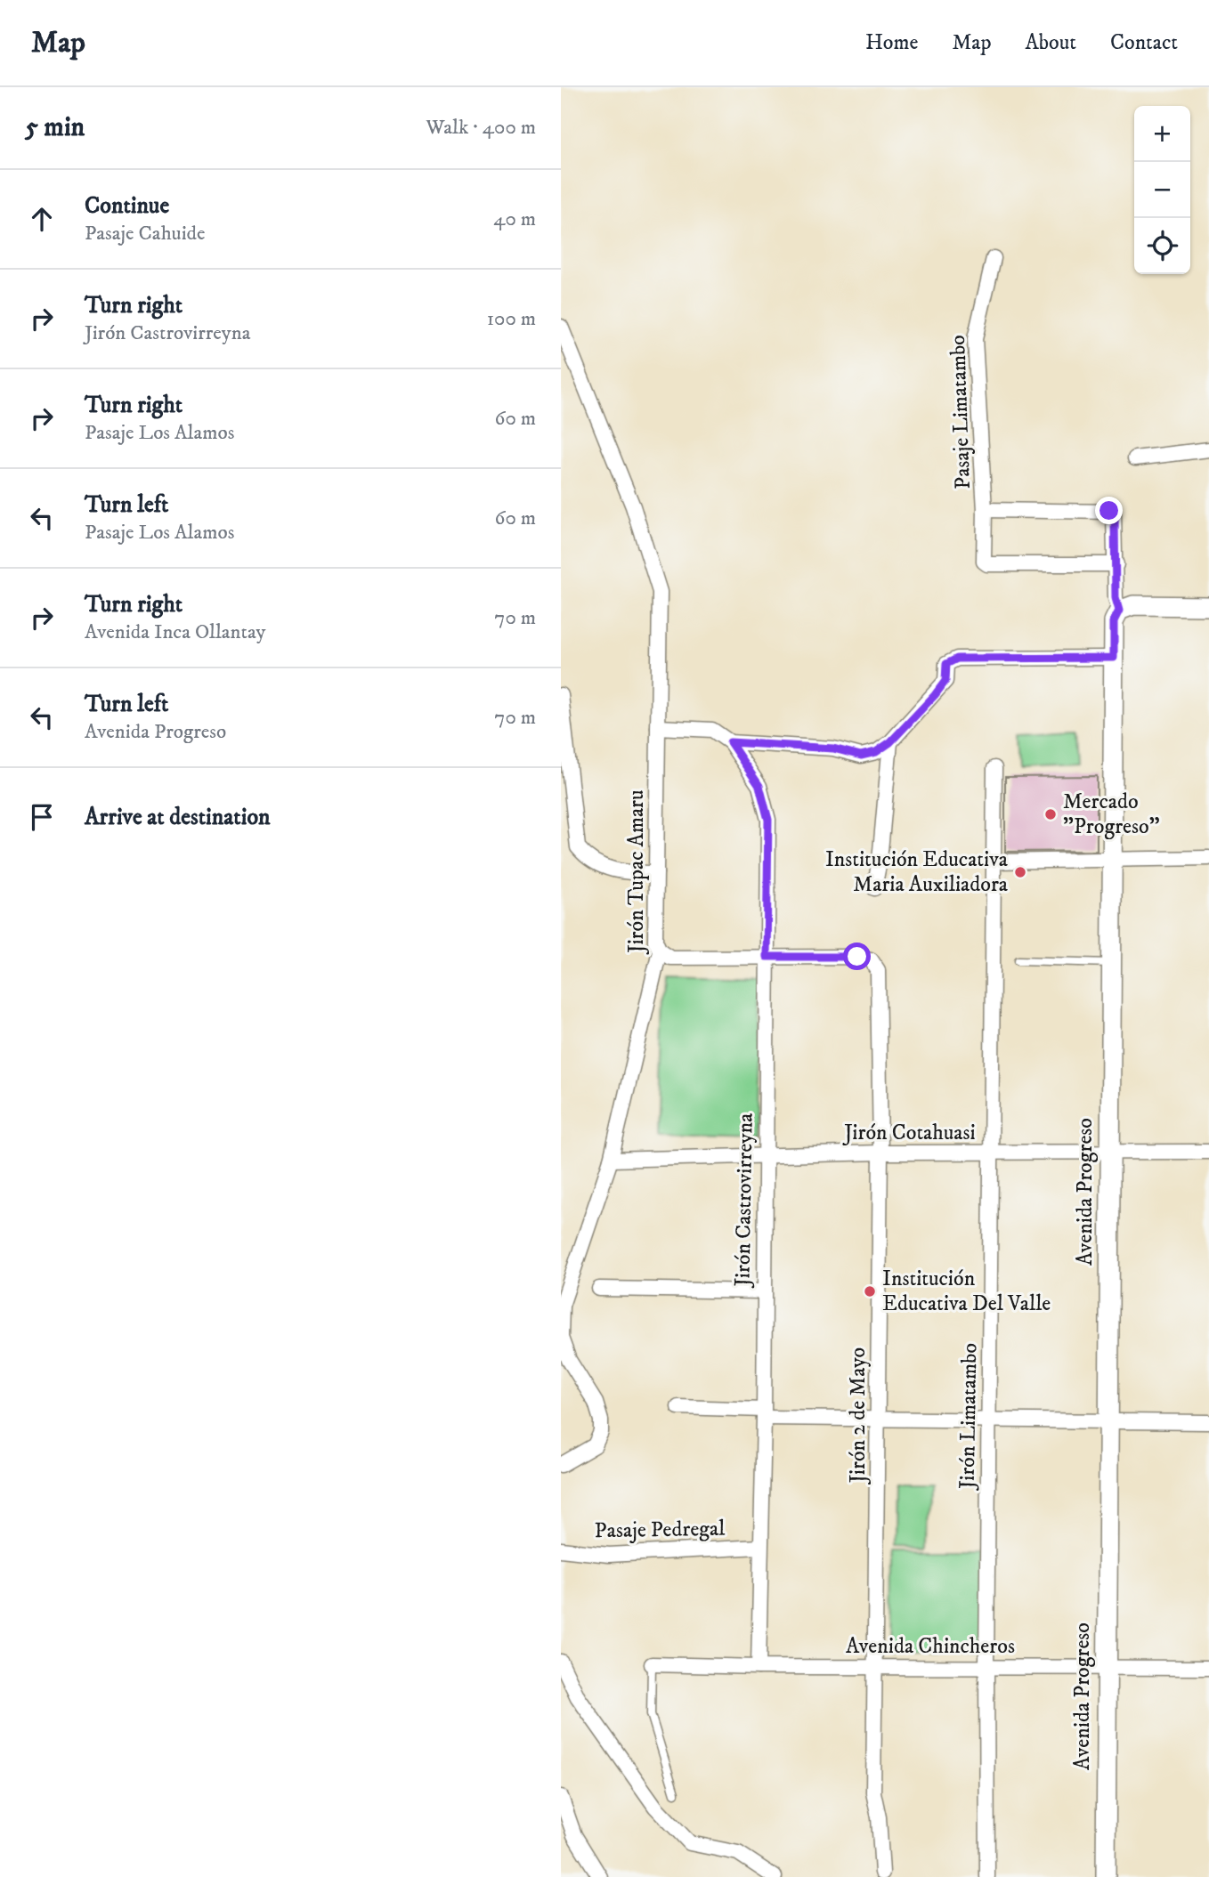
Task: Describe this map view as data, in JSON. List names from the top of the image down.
{
  "streets": {
    "street": [
      "Pasaje Limatambo",
      "Jirón Tupac Amaru",
      "Jirón Cotahuasi",
      "Avenida Progreso",
      "Jirón Castrovirreyna",
      "Jirón 2 de Mayo",
      "Jirón Limatambo",
      "Pasaje Pedregal",
      "Avenida Chincheros"
    ]
  },
  "crossings": [
    ["Pasaje Limatambo", "Avenida Progreso"],
    ["Jirón Tupac Amaru", "Jirón Cotahuasi"],
    ["Jirón Cotahuasi", "Avenida Progreso"],
    ["Jirón Cotahuasi", "Jirón Castrovirreyna"],
    ["Jirón Cotahuasi", "Jirón 2 de Mayo"],
    ["Jirón Cotahuasi", "Jirón Limatambo"],
    ["Avenida Progreso", "Avenida Chincheros"],
    ["Jirón Castrovirreyna", "Jirón 2 de Mayo"],
    ["Jirón Castrovirreyna", "Pasaje Pedregal"],
    ["Jirón Castrovirreyna", "Avenida Chincheros"],
    ["Jirón 2 de Mayo", "Avenida Chincheros"],
    ["Jirón Limatambo", "Avenida Chincheros"]
  ],
  "places": ["Mercado \"Progreso\"", "Institución Educativa Maria Auxiliadora", "Institución Educativa Del Valle"],
  "page": {
    "header": "Map",
    "nav": [
      "Home",
      "Map",
      "About",
      "Contact"
    ],
    "heading": ["5 min", "Walk · 400 m"],
    "map_buttons": ["+", "−"],
    "list": [
      ["Continue", "Pasaje Cahuide", "40 m"],
      ["Turn right", "Jirón Castrovirreyna", "100 m"],
      ["Turn right", "Pasaje Los Alamos", "60 m"],
      ["Turn left", "Pasaje Los Alamos", "60 m"],
      ["Turn right", "Avenida Inca Ollantay", "70 m"],
      ["Turn left", "Avenida Progreso", "70 m"],
      "Arrive at destination"
    ]
  }
}
